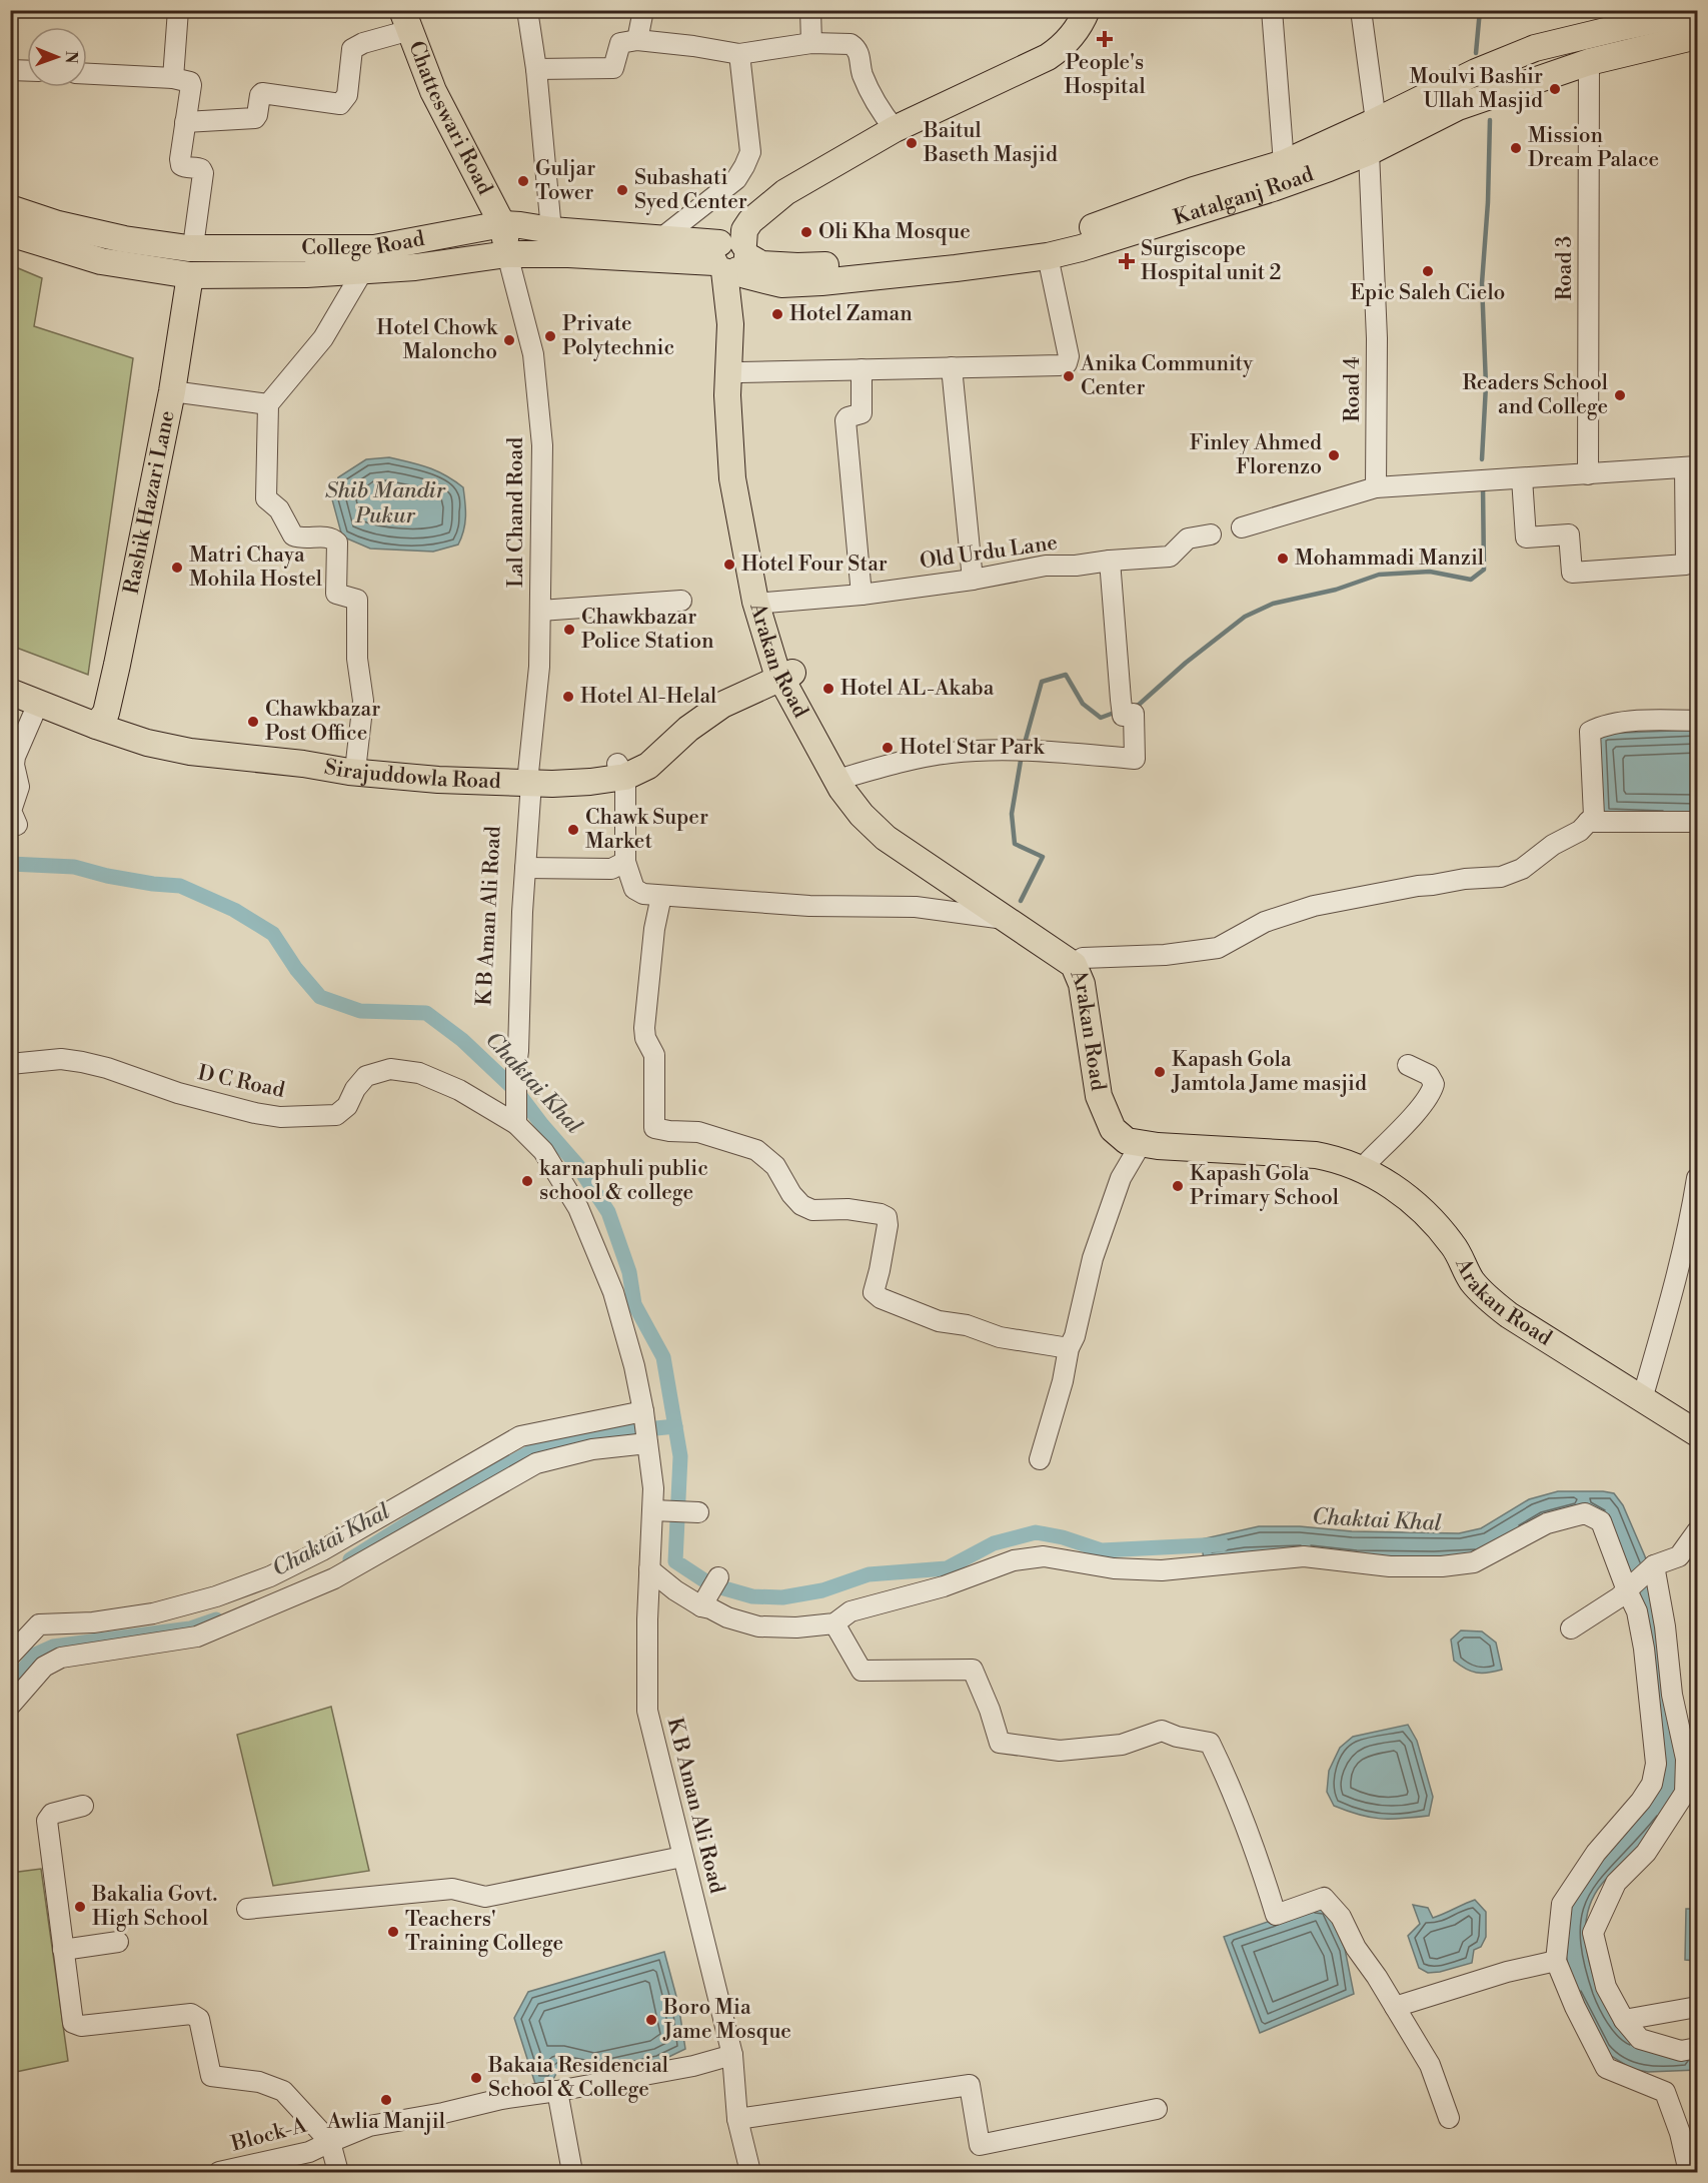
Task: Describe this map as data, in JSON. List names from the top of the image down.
{
  "streets": {
    "main road": [
      "Chatteswari Road",
      "Katalganj Road",
      "College Road",
      "Rashik Hazari Lane",
      "Arakan Road",
      "Sirajuddowla Road"
    ],
    "street": [
      "Road 3",
      "Road 4",
      "Lal Chand Road",
      "Old Urdu Lane",
      "K B Aman Ali Road",
      "D C Road",
      "Block-A"
    ]
  },
  "crossings": [
    ["Chatteswari Road", "College Road"],
    ["Chatteswari Road", "Lal Chand Road"],
    ["Katalganj Road", "College Road"],
    ["Katalganj Road", "Road 3"],
    ["Katalganj Road", "Road 4"],
    ["Katalganj Road", "Arakan Road"],
    ["College Road", "Rashik Hazari Lane"],
    ["College Road", "Lal Chand Road"],
    ["College Road", "Arakan Road"],
    ["Rashik Hazari Lane", "Sirajuddowla Road"],
    ["Lal Chand Road", "Sirajuddowla Road"],
    ["Lal Chand Road", "K B Aman Ali Road"],
    ["Old Urdu Lane", "Arakan Road"],
    ["Arakan Road", "Sirajuddowla Road"],
    ["Sirajuddowla Road", "K B Aman Ali Road"],
    ["K B Aman Ali Road", "D C Road"],
    ["K B Aman Ali Road", "Block-A"]
  ],
  "water": ["Shib Mandir Pukur", "Chaktai Khal"],
  "places": {
    "health": ["People's Hospital", "Surgiscope Hospital unit 2"],
    "other": [
      "Moulvi Bashir Ullah Masjid",
      "Baitul Baseth Masjid",
      "Mission Dream Palace",
      "Guljar Tower",
      "Subashati Syed Center",
      "Oli Kha Mosque",
      "Epic Saleh Cielo",
      "Hotel Zaman",
      "Private Polytechnic",
      "Hotel Chowk Maloncho",
      "Anika Community Center",
      "Readers School and College",
      "Finley Ahmed Florenzo",
      "Mohammadi Manzil",
      "Hotel Four Star",
      "Matri Chaya Mohila Hostel",
      "Chawkbazar Police Station",
      "Hotel AL-Akaba",
      "Hotel Al-Helal",
      "Chawkbazar Post Office",
      "Hotel Star Park",
      "Chawk Super Market",
      "Kapash Gola Jamtola Jame masjid",
      "karnaphuli public school & college",
      "Kapash Gola Primary School",
      "Bakalia Govt. High School",
      "Teachers' Training College",
      "Boro Mia Jame Mosque",
      "Bakaia Residencial School & College",
      "Awlia Manjil"
    ]
  },
  "north": "right"
}
